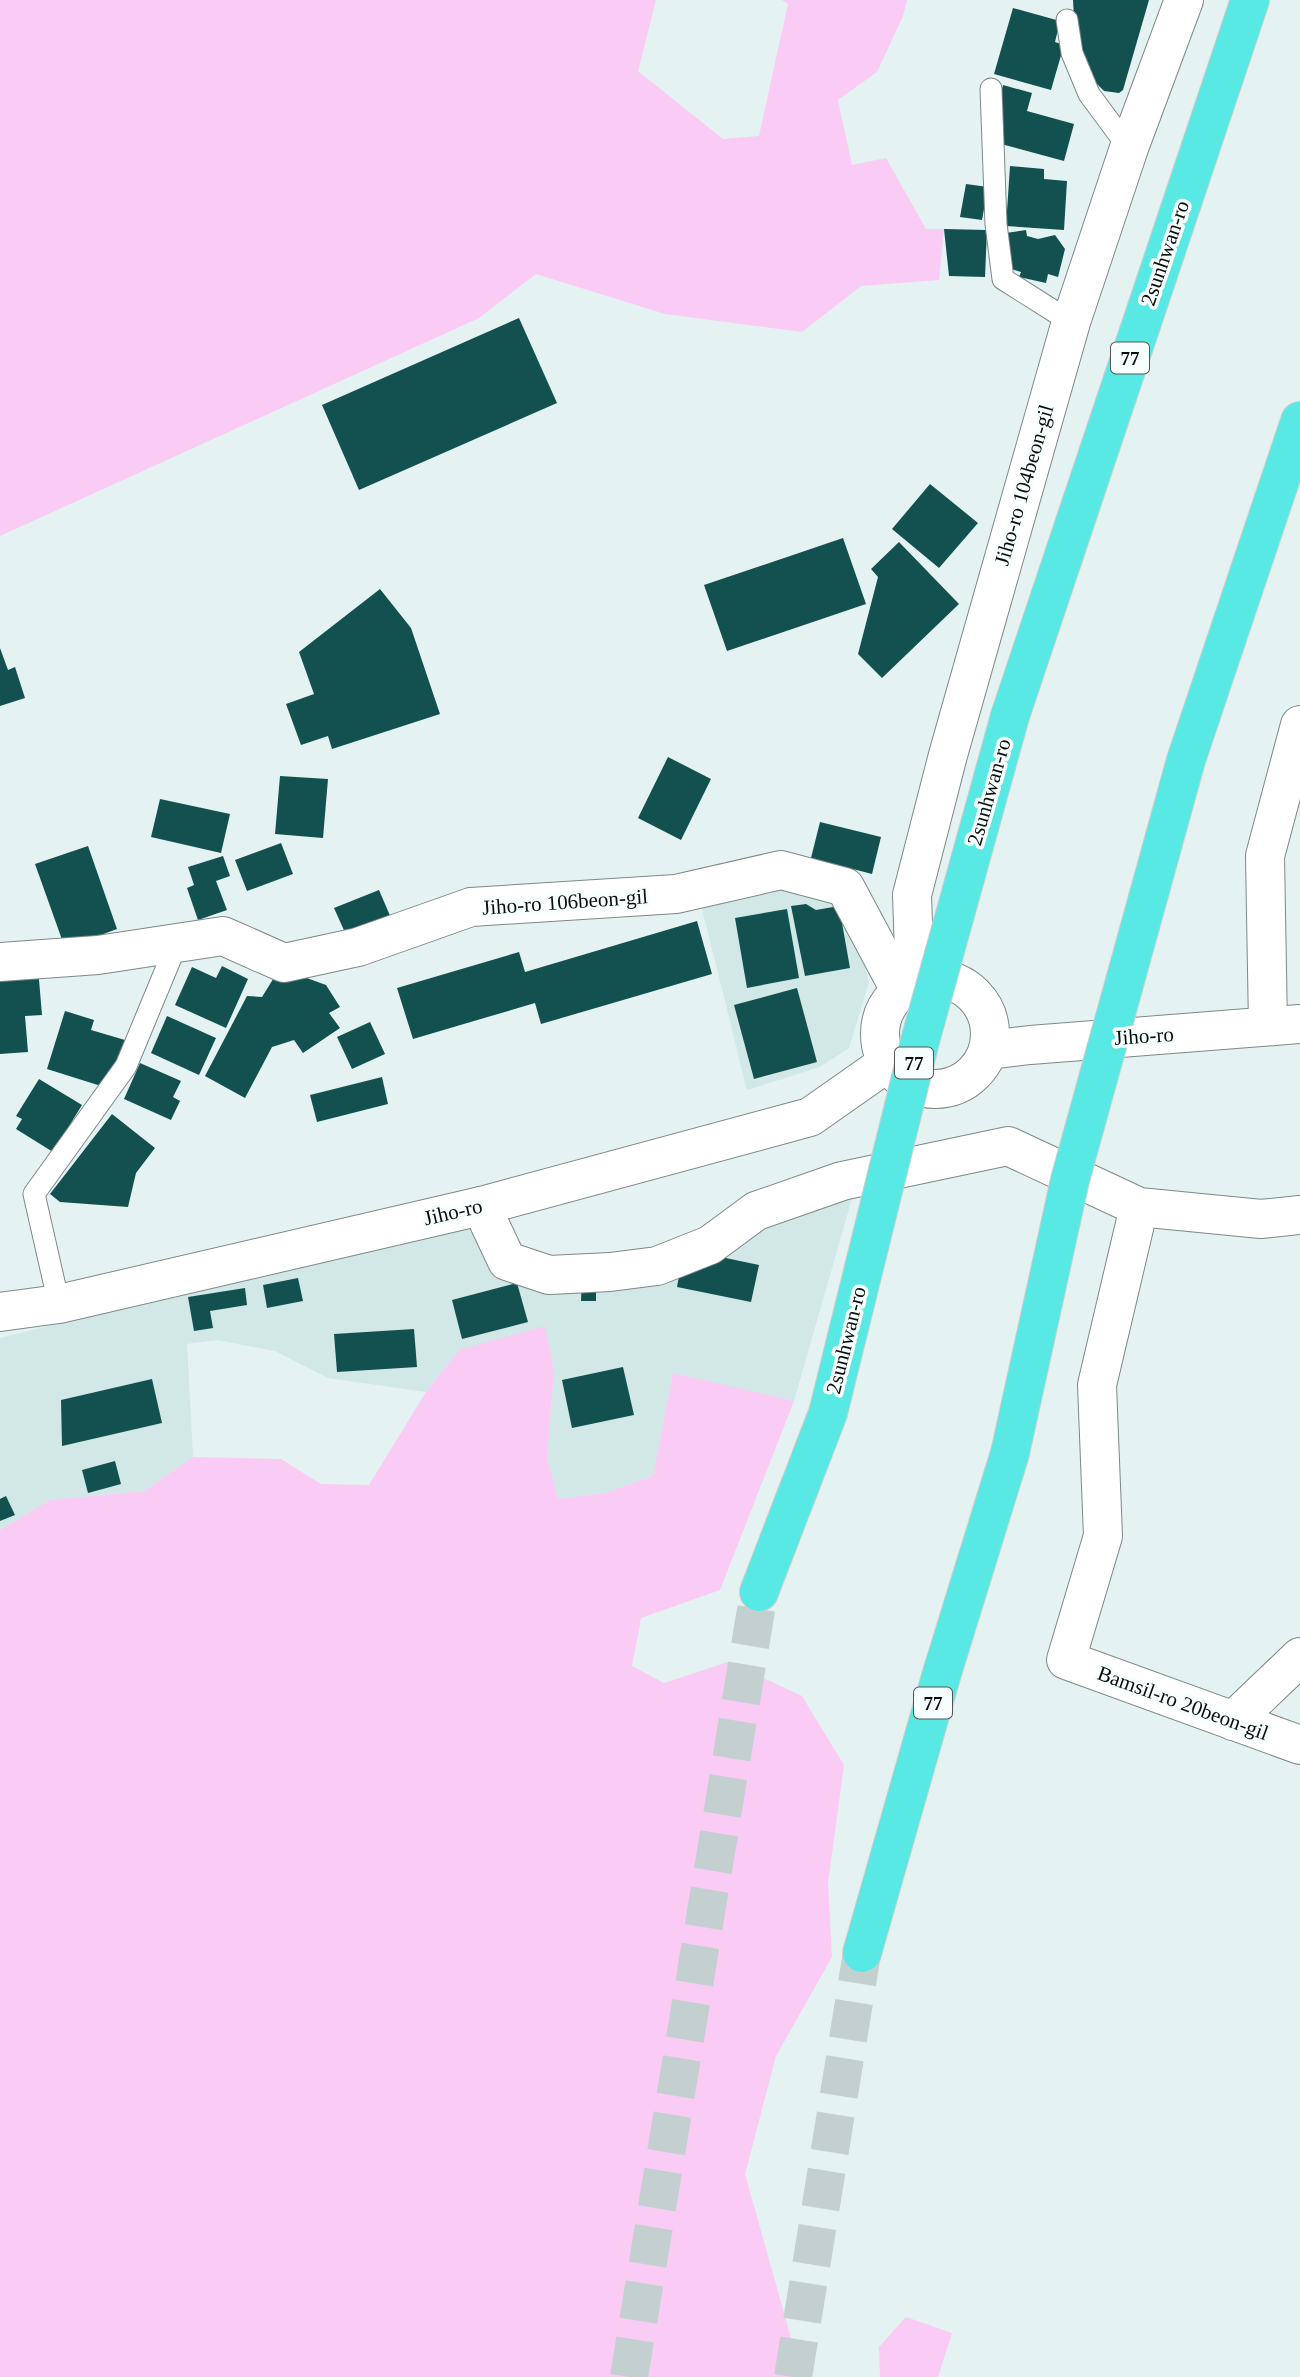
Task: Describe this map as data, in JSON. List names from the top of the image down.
{
  "streets": {
    "highway": ["2sunhwan-ro", "77"],
    "street": [
      "Jiho-ro 104beon-gil",
      "Jiho-ro 106beon-gil",
      "Jiho-ro",
      "Bamsil-ro 20beon-gil"
    ]
  },
  "crossings": [
    ["Jiho-ro 104beon-gil", "Jiho-ro 106beon-gil"],
    ["Jiho-ro 104beon-gil", "Jiho-ro"],
    ["Jiho-ro 106beon-gil", "Jiho-ro"]
  ]
}
